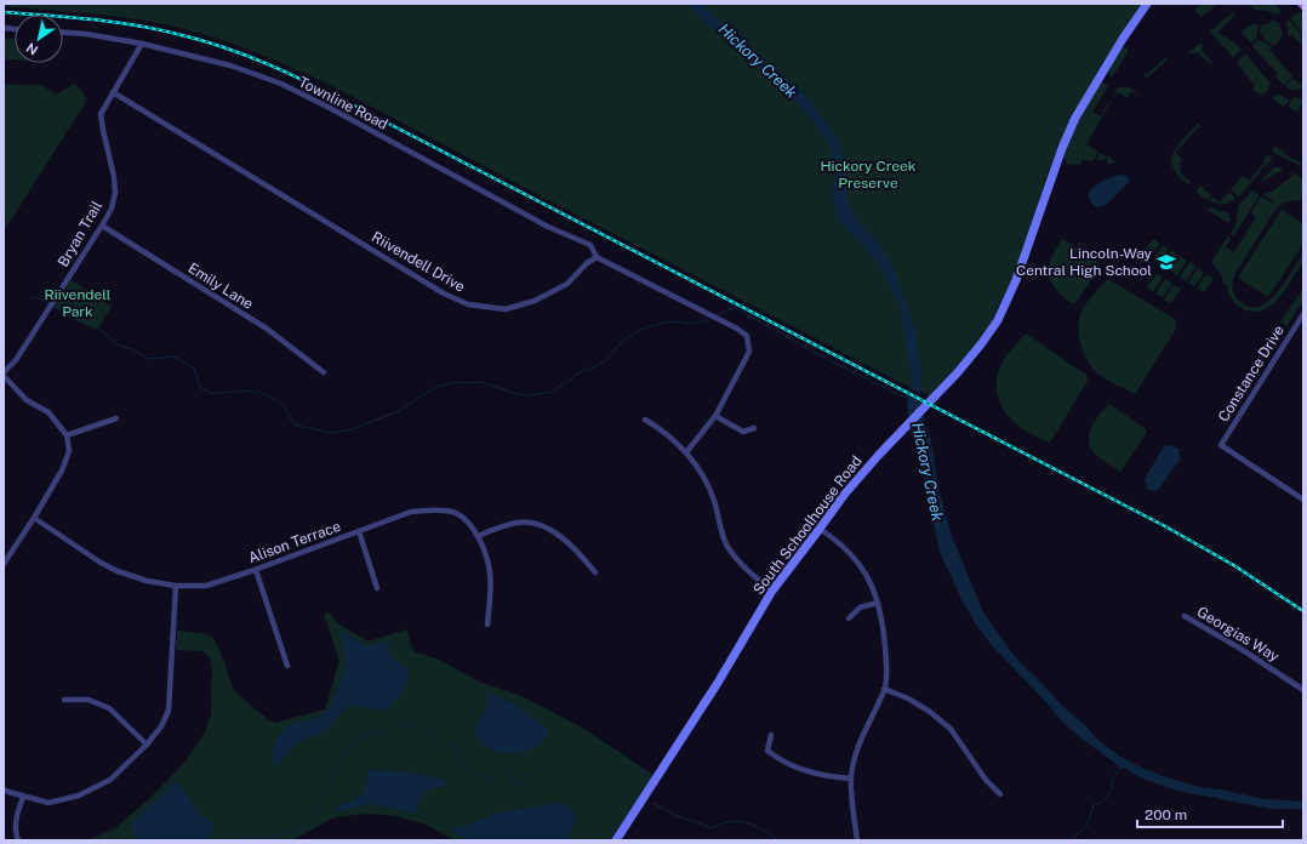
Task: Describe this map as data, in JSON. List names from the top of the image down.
{
  "streets": {
    "street": [
      "Townline Road",
      "Bryan Trail",
      "Riivendell Drive",
      "Emily Lane",
      "Constance Drive",
      "South Schoolhouse Road",
      "Alison Terrace",
      "Georgias Way"
    ]
  },
  "crossings": [
    ["Townline Road", "Bryan Trail"],
    ["Townline Road", "Riivendell Drive"],
    ["Bryan Trail", "Riivendell Drive"],
    ["Bryan Trail", "Emily Lane"]
  ],
  "water": ["Hickory Creek"],
  "parks": ["Hickory Creek Preserve", "Riivendell Park"],
  "places": {
    "school or university": ["Lincoln-Way Central High School"]
  },
  "scale_bar": "200 m",
  "north": "bottom left"
}
